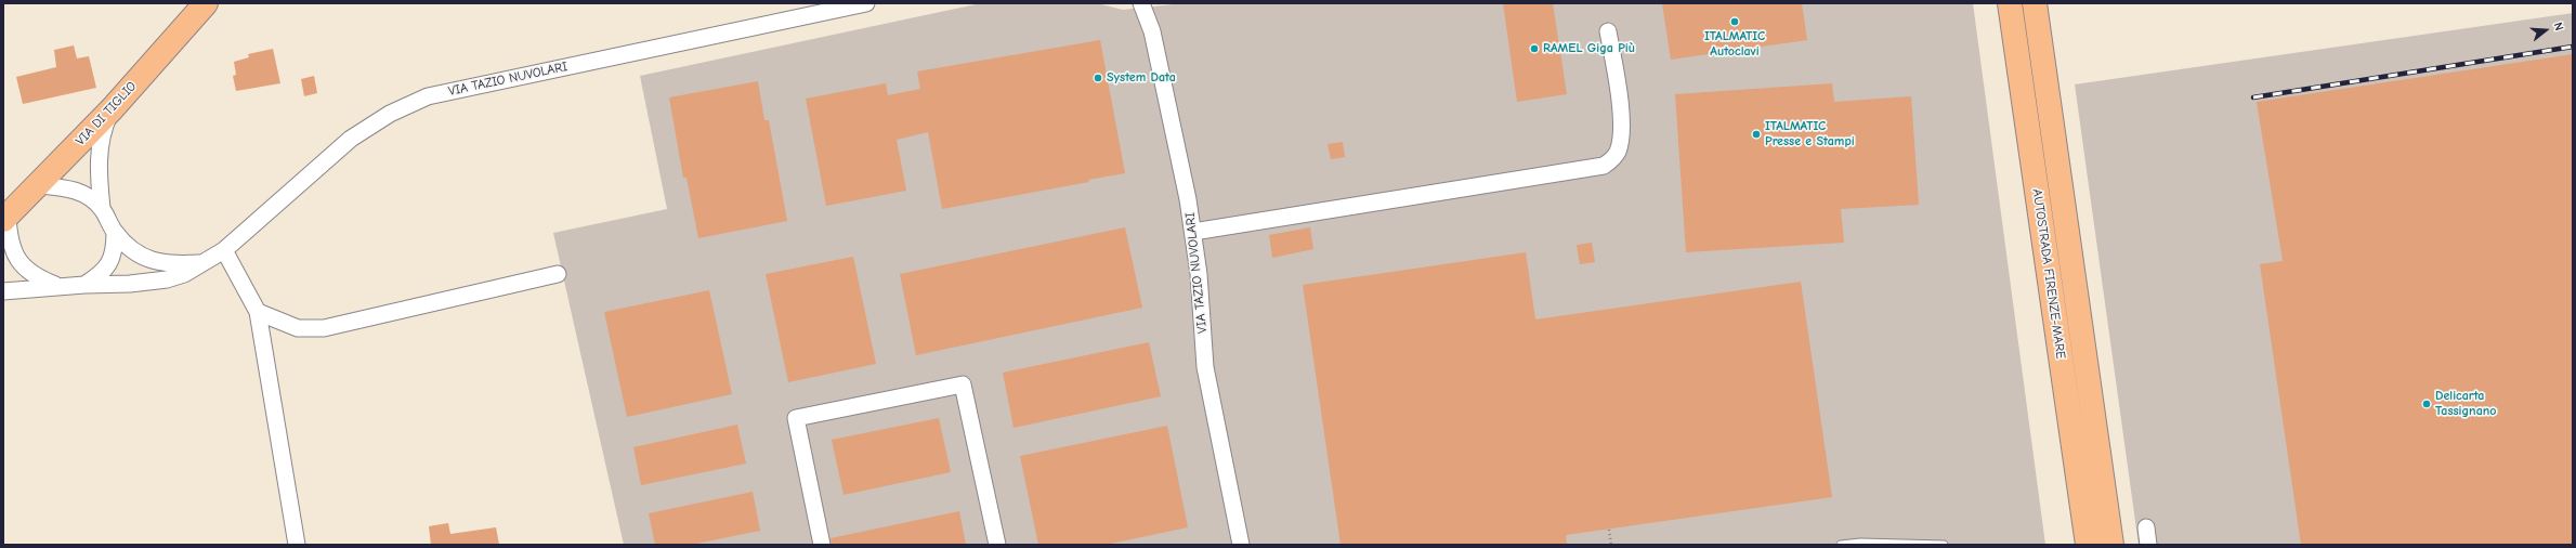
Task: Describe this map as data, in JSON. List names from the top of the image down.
{
  "streets": {
    "main road": ["VIA DI TIGLIO", "AUTOSTRADA FIRENZE-MARE"],
    "street": ["VIA TAZIO NUVOLARI"]
  },
  "crossings": [
    ["VIA TAZIO NUVOLARI", "VIA DI TIGLIO"]
  ],
  "places": [
    "ITALMATIC Autoclavi",
    "RAMEL Giga Più",
    "System Data",
    "ITALMATIC Presse e Stampi",
    "Delicarta Tassignano"
  ],
  "north": "right"
}
